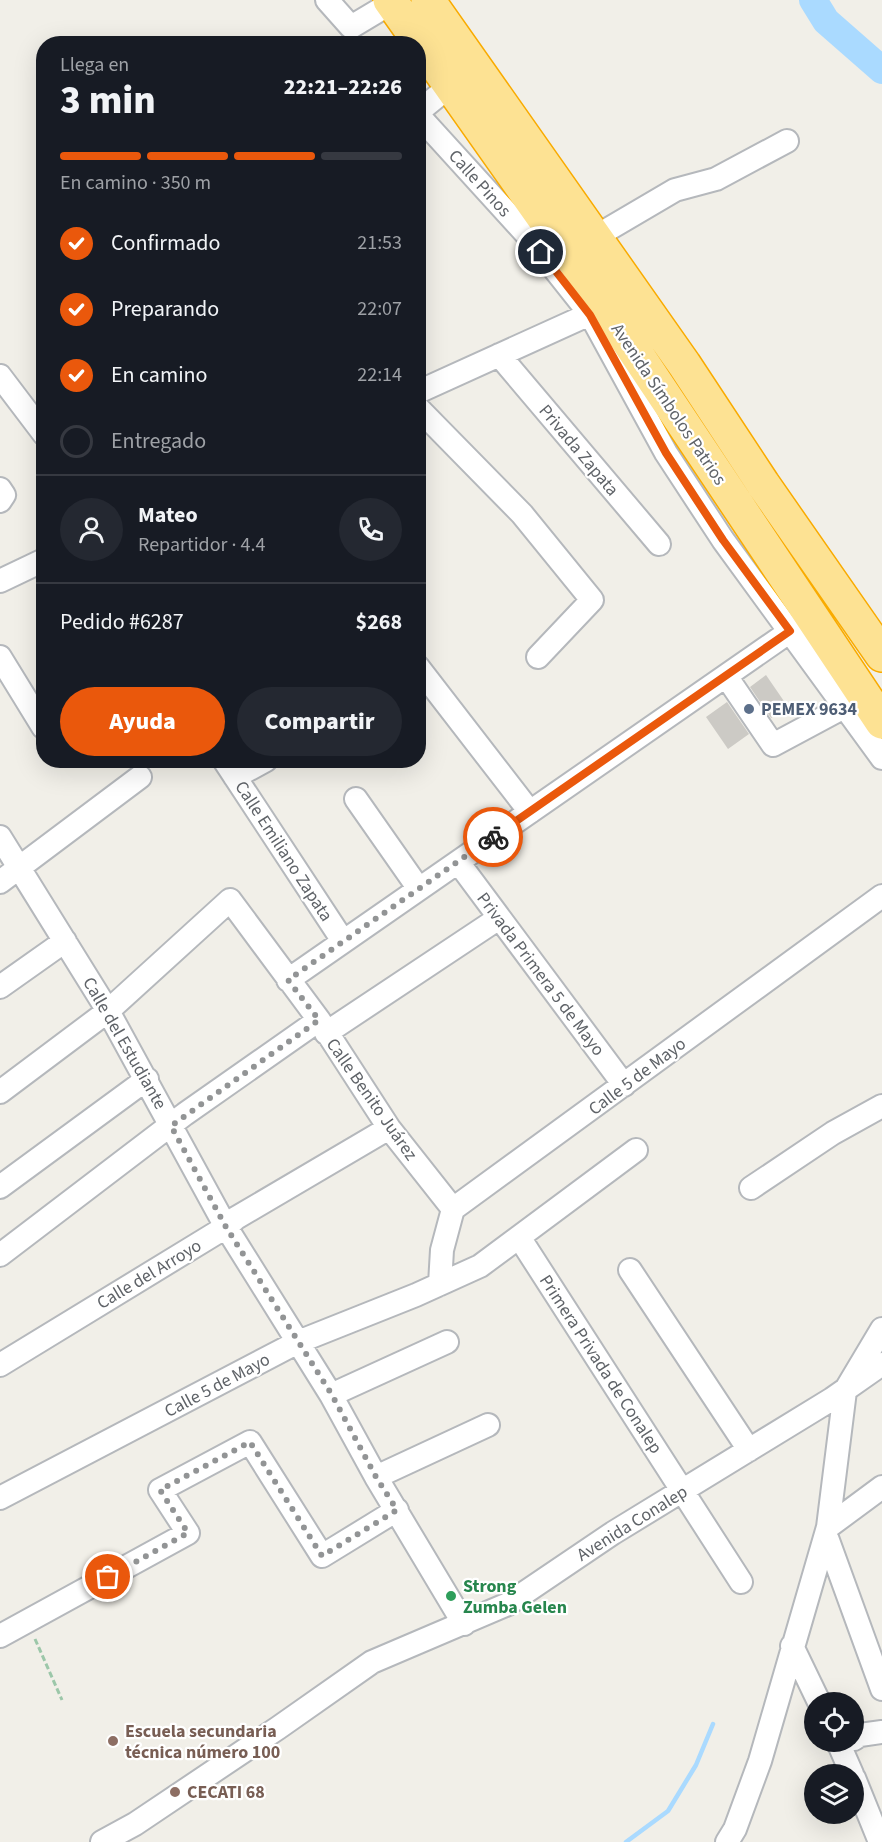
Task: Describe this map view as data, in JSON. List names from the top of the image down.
{
  "streets": {
    "highway": ["Avenida Símbolos Patrios"],
    "street": [
      "Calle Pinos",
      "Privada Zapata",
      "Calle Emiliano Zapata",
      "Privada Primera 5 de Mayo",
      "Calle del Estudiante",
      "Calle 5 de Mayo",
      "Calle Benito Juárez",
      "Calle del Arroyo",
      "Primera Privada de Conalep",
      "Avenida Conalep"
    ]
  },
  "crossings": [
    ["Calle Pinos", "Avenida Símbolos Patrios"],
    ["Privada Primera 5 de Mayo", "Calle 5 de Mayo"],
    ["Calle del Estudiante", "Calle 5 de Mayo"],
    ["Calle del Estudiante", "Calle Benito Juárez"],
    ["Calle del Estudiante", "Calle del Arroyo"],
    ["Calle del Estudiante", "Avenida Conalep"],
    ["Calle 5 de Mayo", "Calle Benito Juárez"],
    ["Calle 5 de Mayo", "Primera Privada de Conalep"],
    ["Calle Benito Juárez", "Calle del Arroyo"],
    ["Primera Privada de Conalep", "Avenida Conalep"]
  ],
  "places": [
    "PEMEX 9634",
    "Strong Zumba Gelen",
    "Escuela secundaria técnica número 100",
    "CECATI 68"
  ],
  "page": {
    "heading": ["3 min", "Llega en", "22:21–22:26"],
    "panel": [
      "Mateo",
      "Repartidor · 4.4",
      "Pedido #6287",
      "$268"
    ],
    "bar": "En camino · 350 m",
    "list": [
      ["Confirmado", "21:53"],
      ["Preparando", "22:07"],
      ["En camino", "22:14"],
      "Entregado"
    ],
    "buttons": ["Ayuda", "Compartir"]
  }
}
